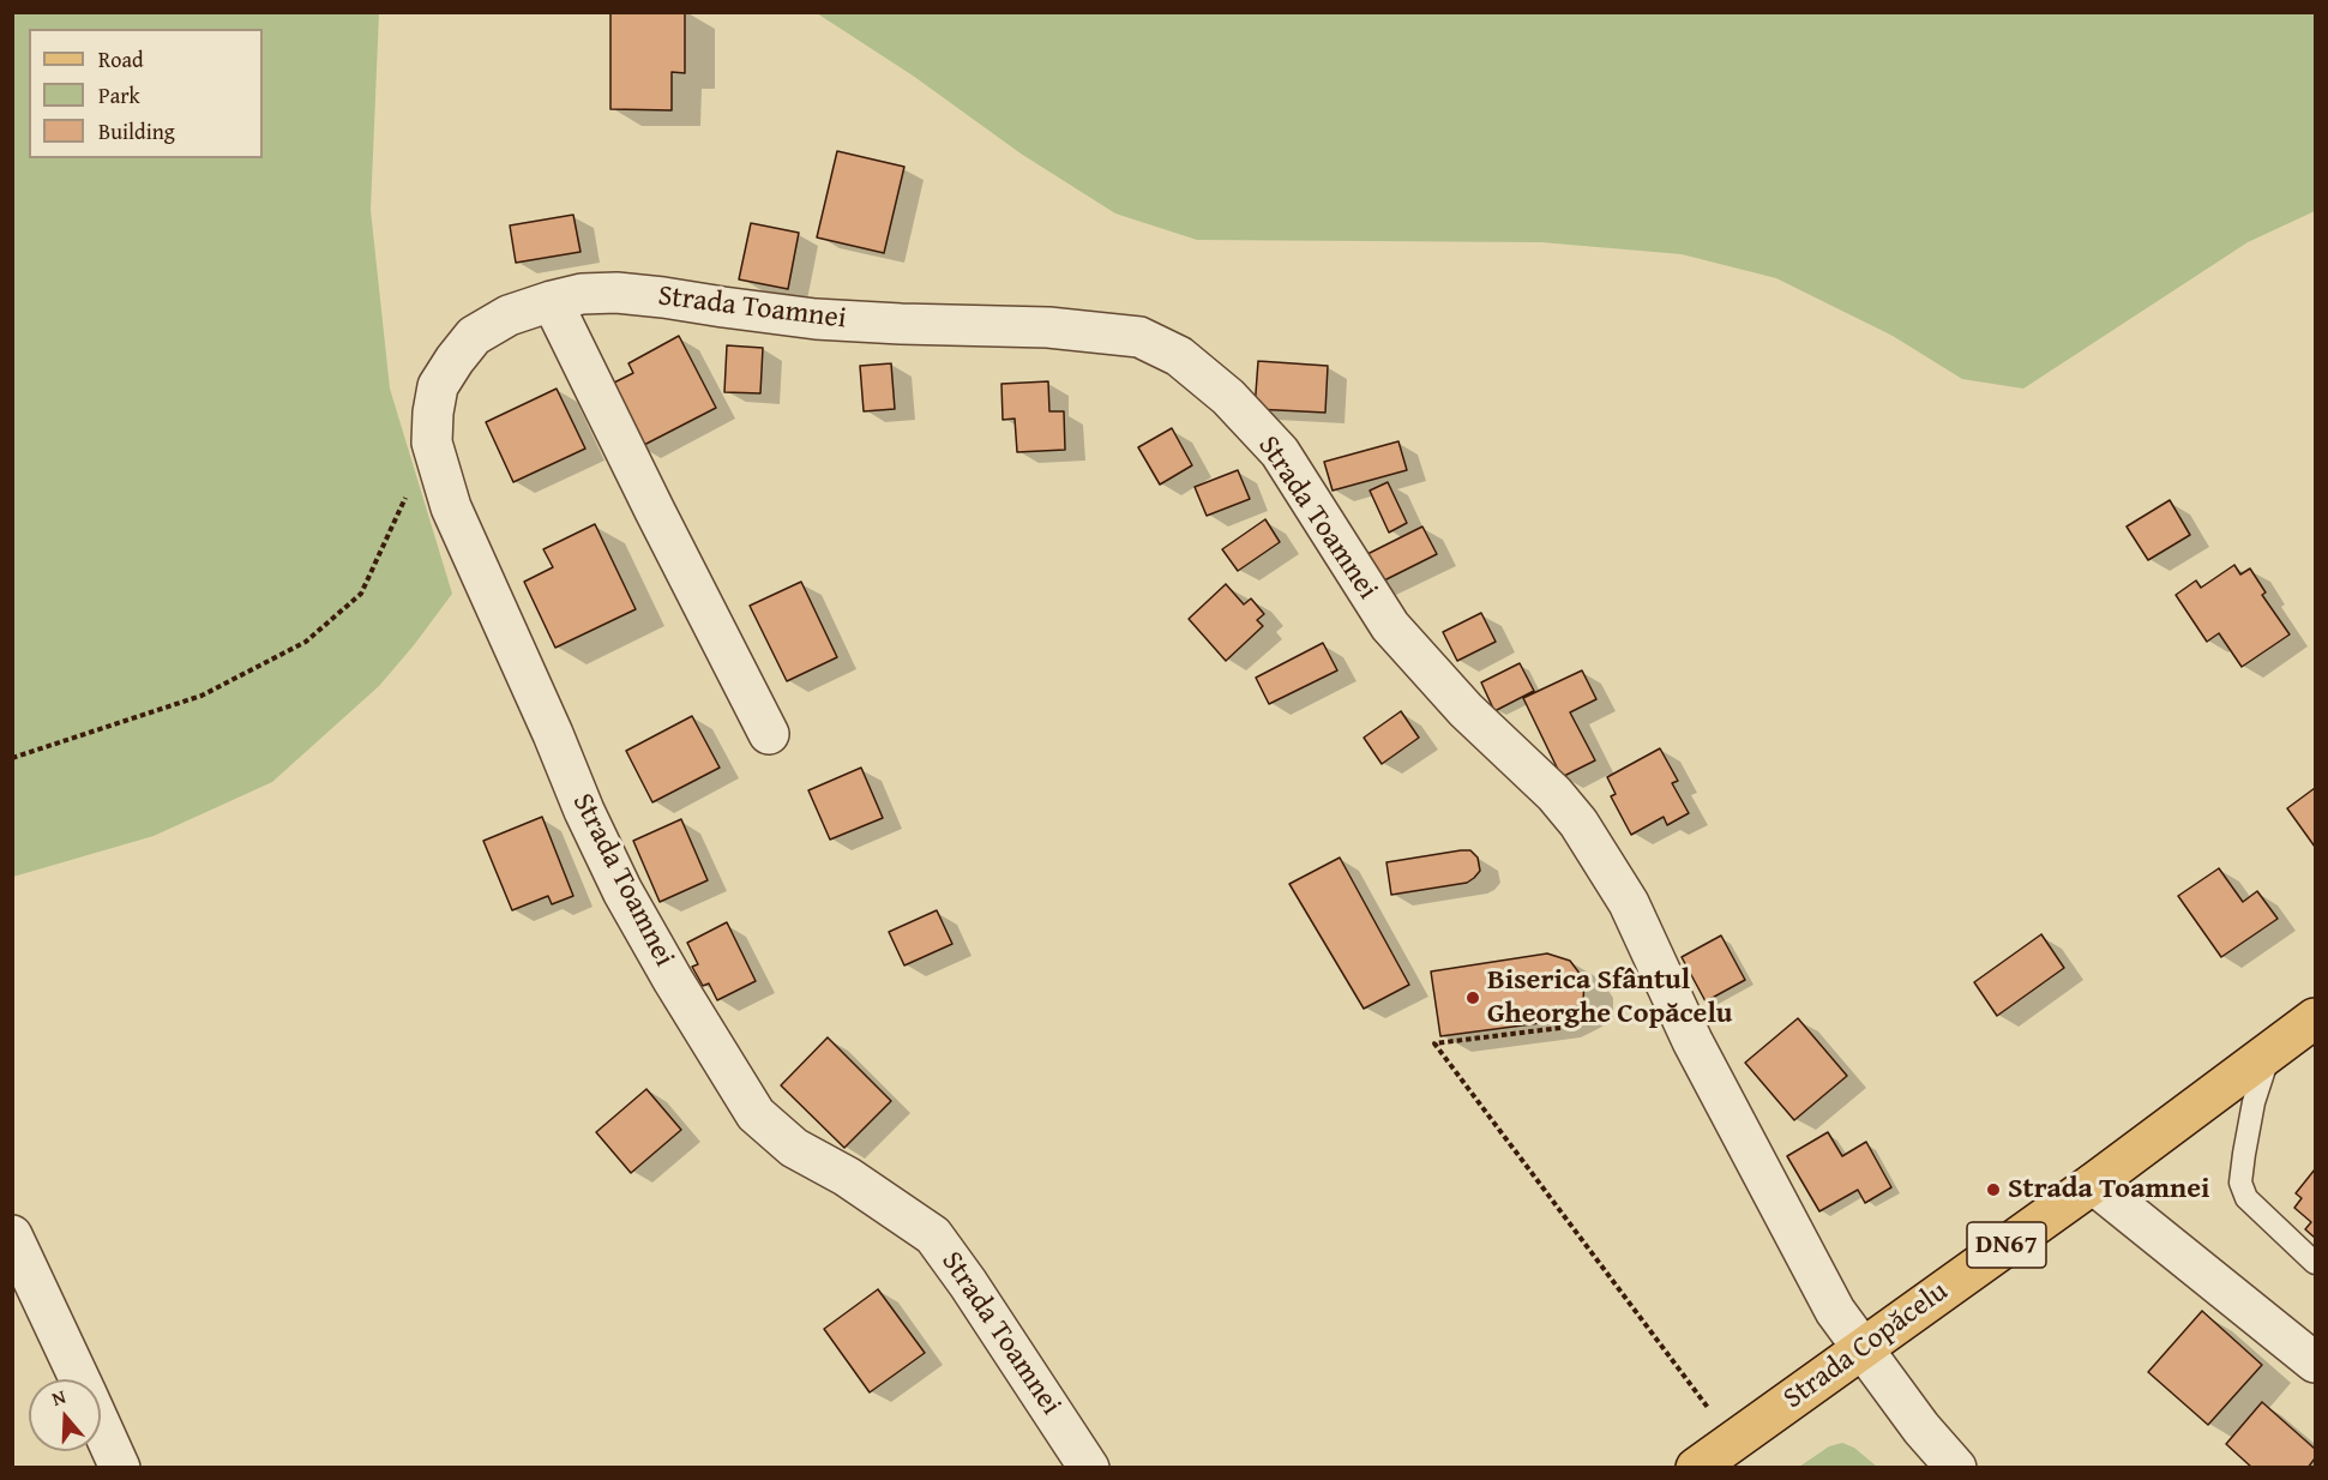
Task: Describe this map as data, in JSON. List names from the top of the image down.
{
  "streets": {
    "main road": ["DN67", "Strada Copăcelu"],
    "street": ["Strada Toamnei"]
  },
  "crossings": [
    ["Strada Toamnei", "Strada Copăcelu"]
  ],
  "places": ["Biserica Sfântul Gheorghe Copăcelu", "Strada Toamnei"],
  "legend": ["Road", "Park", "Building"],
  "north": "top"
}
